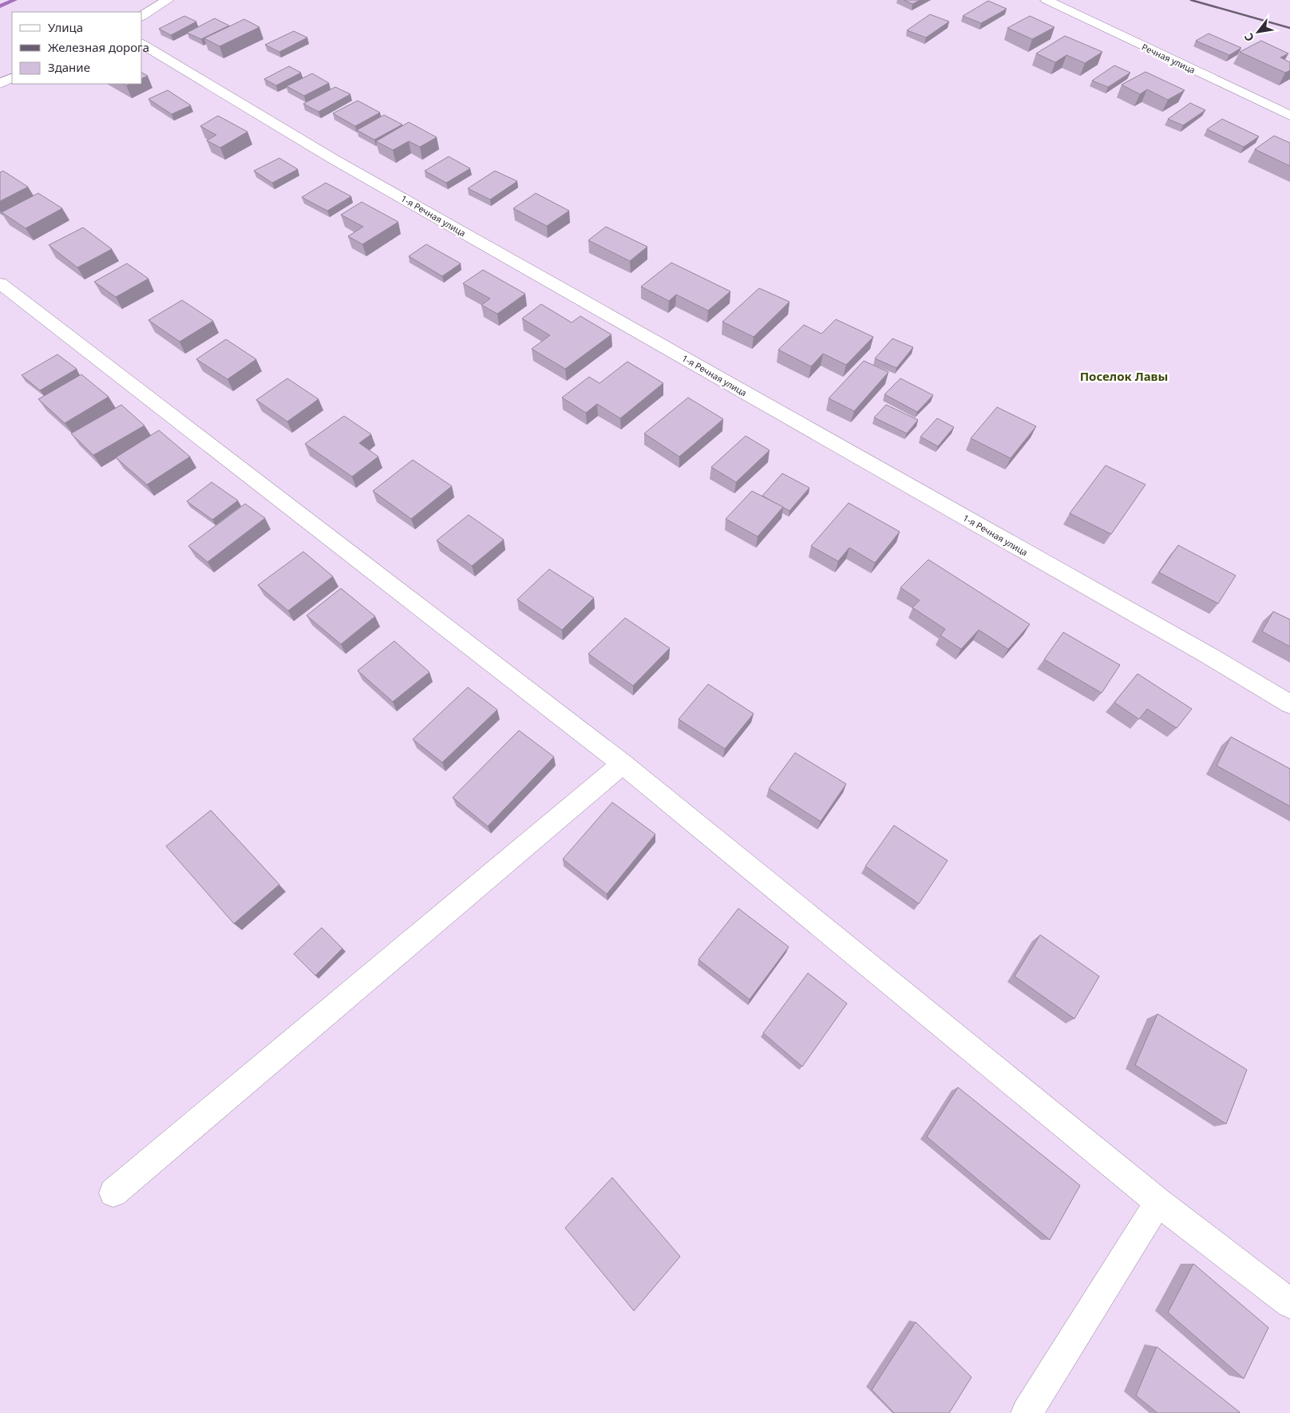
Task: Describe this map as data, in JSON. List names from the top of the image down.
{
  "streets": {
    "street": ["Речная улица", "1-я Речная улица"]
  },
  "districts": ["Поселок Лавы"],
  "legend": ["Улица", "Железная дорога", "Здание"],
  "north": "bottom left"
}
